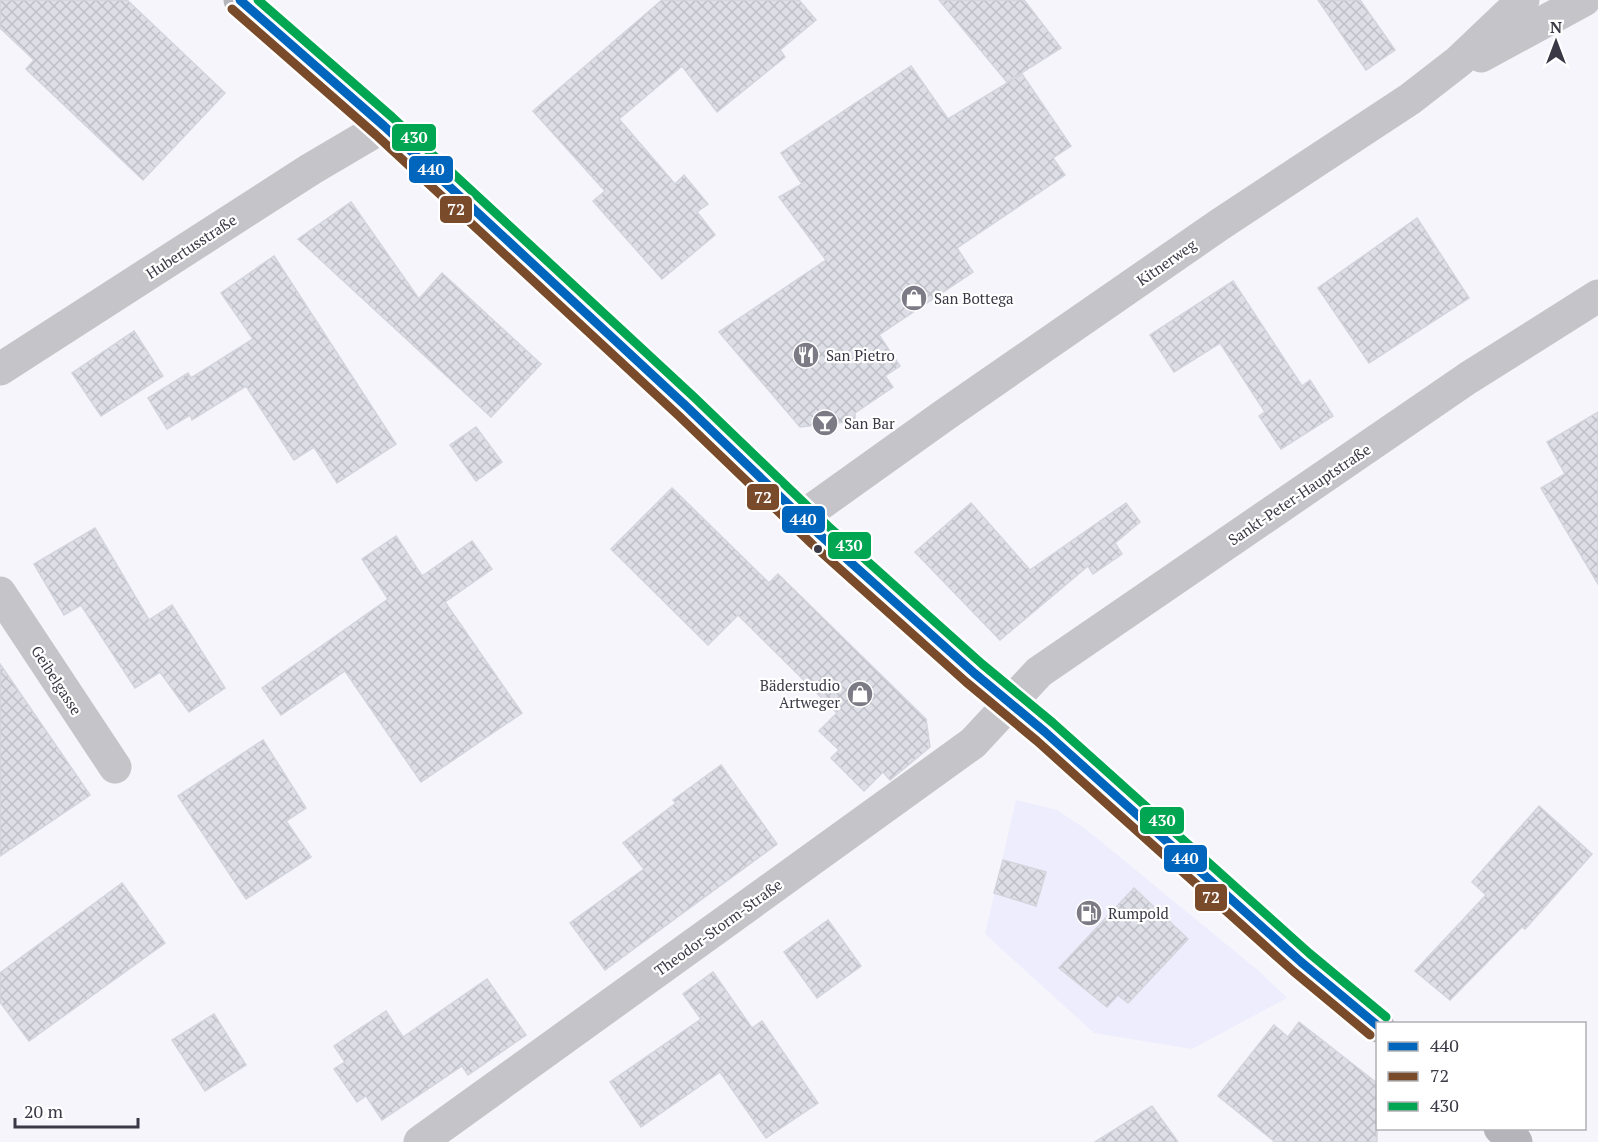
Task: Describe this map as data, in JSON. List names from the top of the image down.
{
  "streets": {
    "street": [
      "Hubertusstraße",
      "Kitnerweg",
      "Sankt-Peter-Hauptstraße",
      "Geibelgasse",
      "Theodor-Storm-Straße"
    ]
  },
  "crossings": [
    ["Sankt-Peter-Hauptstraße", "Theodor-Storm-Straße"]
  ],
  "places": {
    "shop": ["San Bottega", "Bäderstudio Artweger"],
    "restaurant": ["San Pietro"],
    "bar": ["San Bar"],
    "fuel station": ["Rumpold"]
  },
  "lines": ["transit line 440", "transit line 430", "transit line 72"],
  "legend": ["440", "72", "430"],
  "scale_bar": "20 m",
  "north": "top"
}
